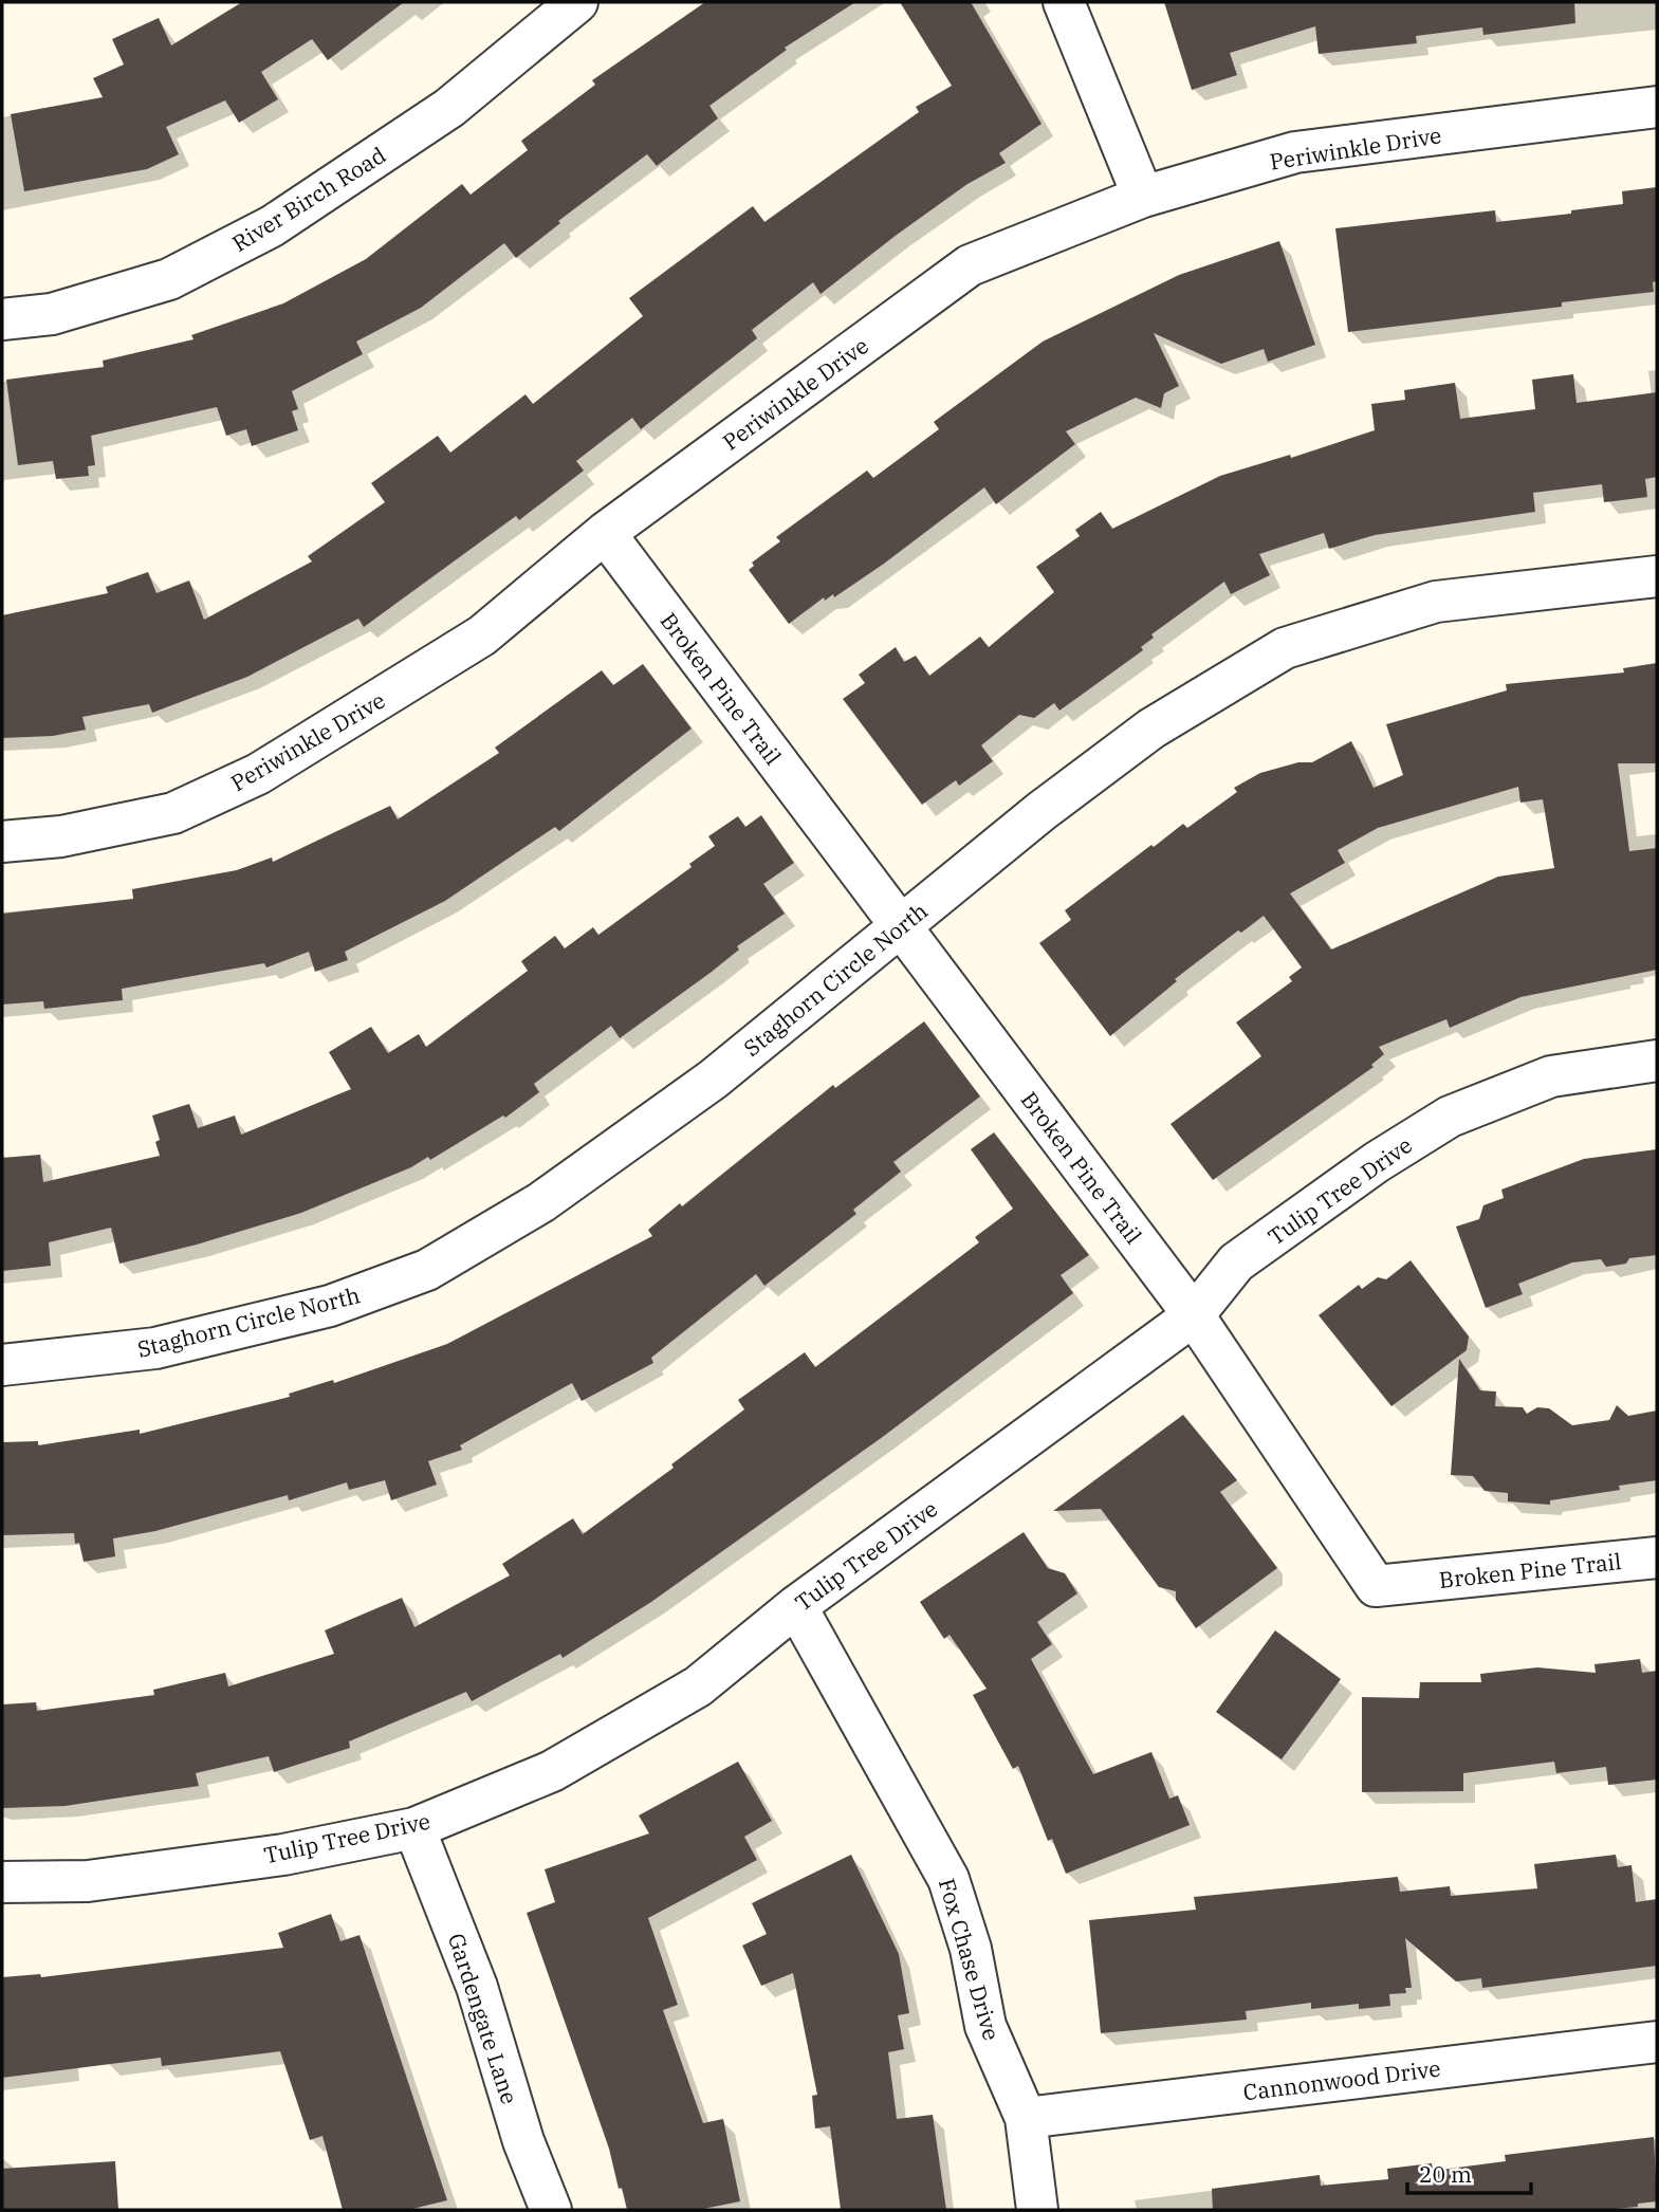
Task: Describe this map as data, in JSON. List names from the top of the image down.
{
  "streets": {
    "street": [
      "Periwinkle Drive",
      "River Birch Road",
      "Broken Pine Trail",
      "Staghorn Circle North",
      "Tulip Tree Drive",
      "Fox Chase Drive",
      "Gardengate Lane",
      "Cannonwood Drive"
    ]
  },
  "crossings": [
    ["Periwinkle Drive", "Broken Pine Trail"],
    ["Broken Pine Trail", "Staghorn Circle North"],
    ["Broken Pine Trail", "Tulip Tree Drive"],
    ["Tulip Tree Drive", "Fox Chase Drive"],
    ["Tulip Tree Drive", "Gardengate Lane"],
    ["Fox Chase Drive", "Cannonwood Drive"]
  ],
  "scale_bar": "20 m"
}
